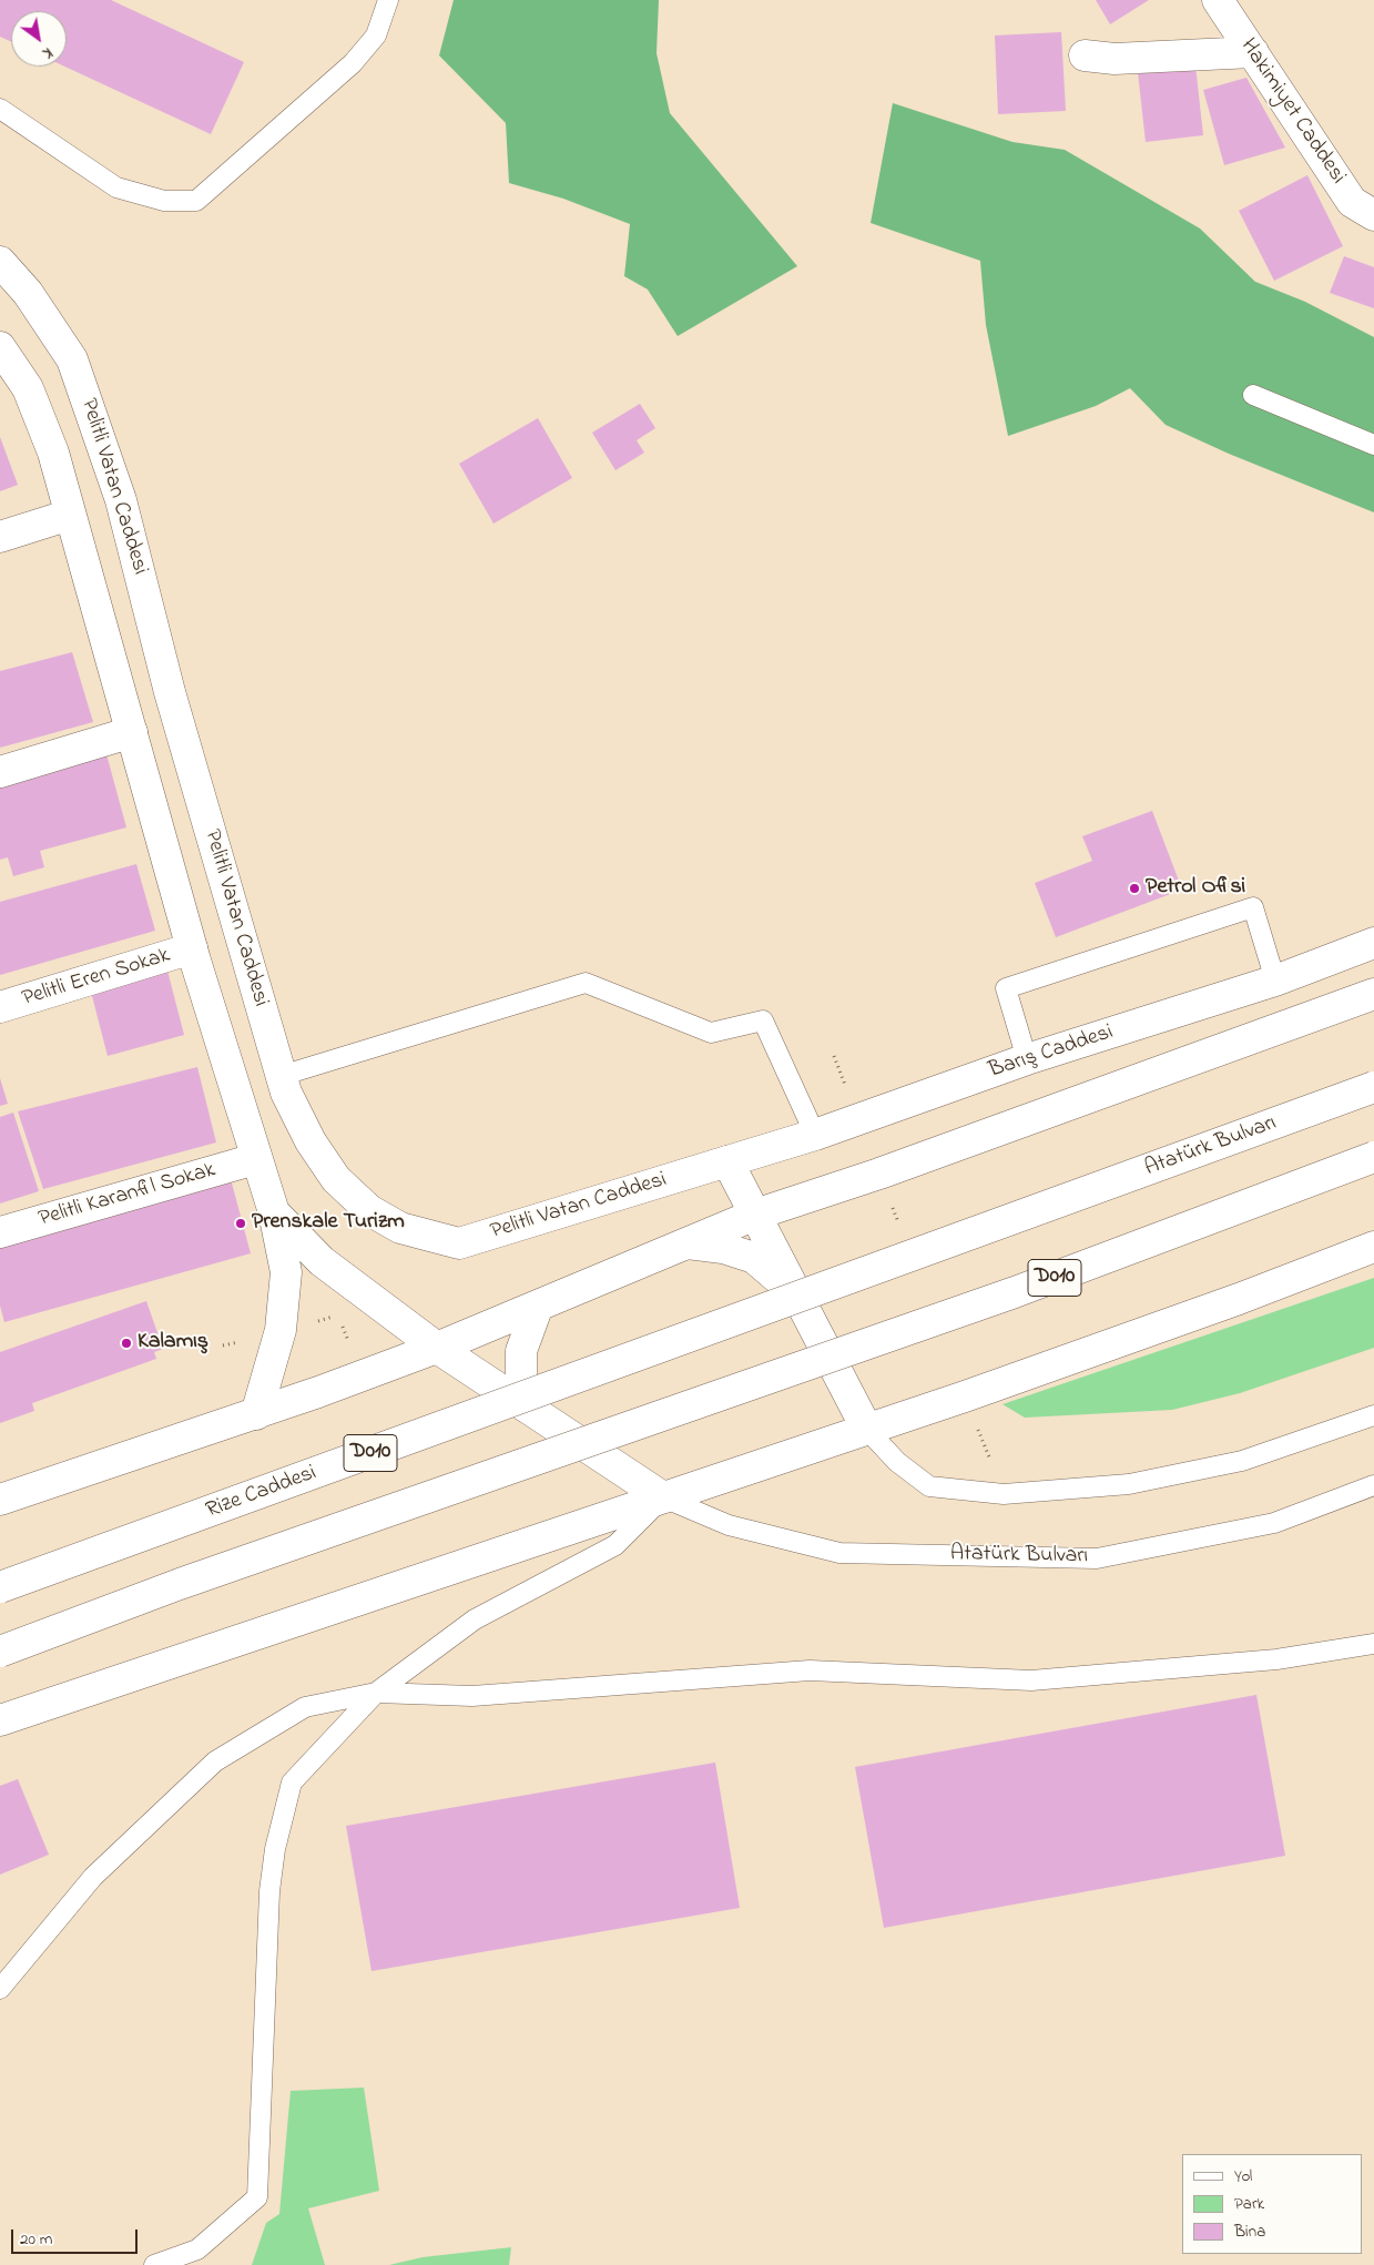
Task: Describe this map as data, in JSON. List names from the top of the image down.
{
  "streets": {
    "main road": [
      "Hakimiyet Caddesi",
      "Pelitli Vatan Caddesi",
      "Pelitli Eren Sokak",
      "Barış Caddesi",
      "Atatürk Bulvarı",
      "Pelitli Karanfil Sokak",
      "D010",
      "Rize Caddesi"
    ]
  },
  "crossings": [
    ["Pelitli Vatan Caddesi", "Barış Caddesi"],
    ["Atatürk Bulvarı", "Rize Caddesi"]
  ],
  "places": ["Petrol Ofisi", "Prenskale Turizm", "Kalamış"],
  "legend": ["Yol", "Park", "Bina"],
  "scale_bar": "20 m",
  "north": "bottom right"
}
